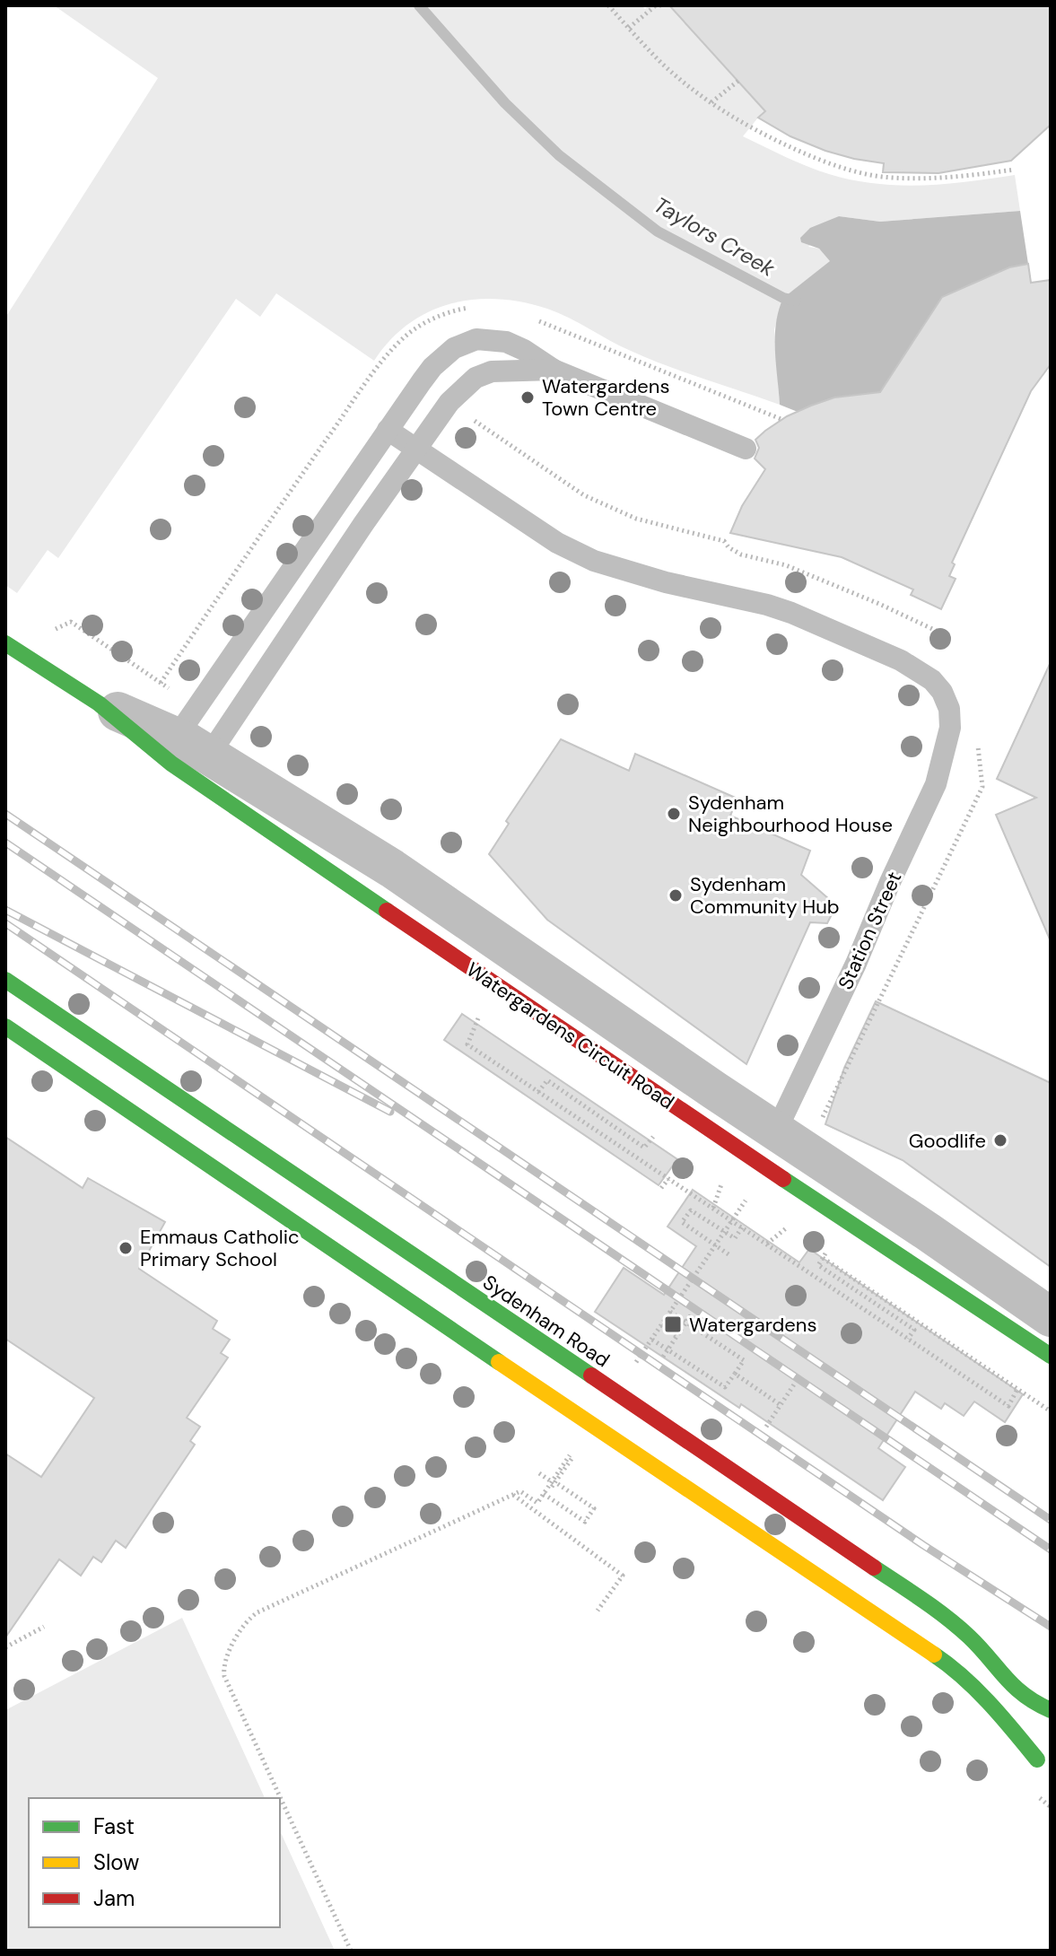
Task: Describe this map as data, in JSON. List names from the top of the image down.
{
  "streets": {
    "street": ["Watergardens Circuit Road", "Sydenham Road"],
    "lane": ["Station Street"]
  },
  "crossings": [
    ["Station Street", "Watergardens Circuit Road"]
  ],
  "water": ["Taylors Creek"],
  "places": {
    "other": [
      "Watergardens Town Centre",
      "Sydenham Neighbourhood House",
      "Sydenham Community Hub",
      "Goodlife",
      "Emmaus Catholic Primary School"
    ],
    "transit": ["Watergardens"]
  },
  "legend": ["Fast", "Slow", "Jam"]
}
